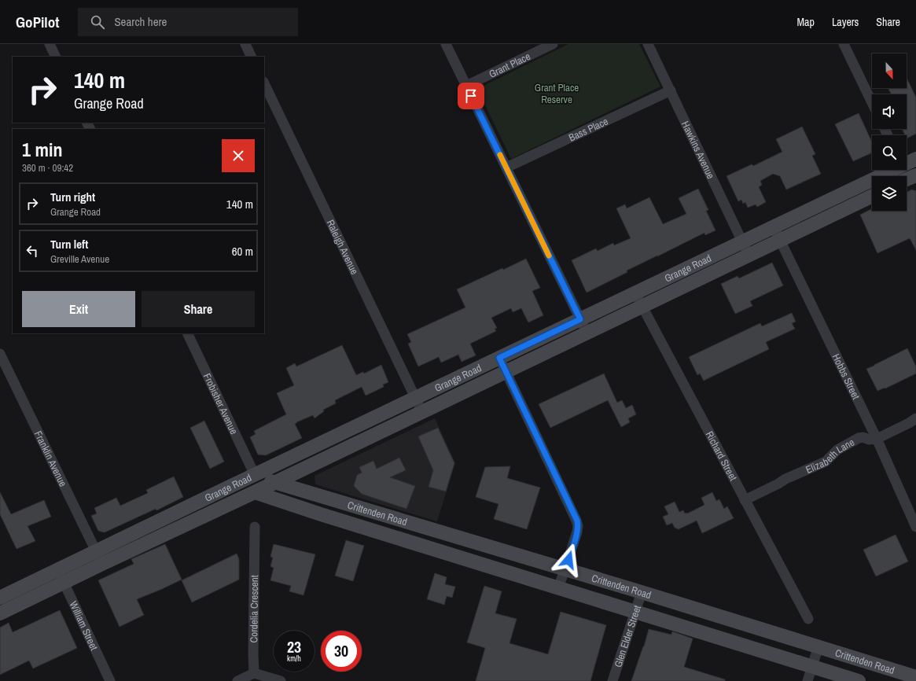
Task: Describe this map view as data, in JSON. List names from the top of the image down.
{
  "streets": {
    "main road": ["Grange Road", "Crittenden Road"],
    "street": [
      "Grant Place",
      "Bass Place",
      "Hawkins Avenue",
      "Raleigh Avenue",
      "Hobbs Street",
      "Frobisher Avenue",
      "Elizabeth Lane",
      "Richard Street",
      "Franklin Avenue",
      "Cordelia Crescent",
      "William Street",
      "Glen Elder Street"
    ]
  },
  "crossings": [
    ["Bass Place", "Hawkins Avenue"],
    ["Hawkins Avenue", "Grange Road"],
    ["Raleigh Avenue", "Grange Road"],
    ["Grange Road", "Hobbs Street"],
    ["Grange Road", "Frobisher Avenue"],
    ["Grange Road", "Richard Street"],
    ["Grange Road", "Franklin Avenue"],
    ["Grange Road", "Crittenden Road"],
    ["Grange Road", "William Street"],
    ["Hobbs Street", "Elizabeth Lane"],
    ["Frobisher Avenue", "Crittenden Road"],
    ["Elizabeth Lane", "Richard Street"],
    ["Crittenden Road", "Glen Elder Street"]
  ],
  "parks": ["Grant Place Reserve"],
  "north": "bottom",
  "page": {
    "header": "GoPilot",
    "search": "Search here",
    "nav": ["Map", "Layers", "Share"],
    "turn": ["140 m", "Grange Road"],
    "heading": ["1 min", "360 m · 09:42"],
    "list": [
      {
        "name": "Turn right",
        "note": "Grange Road",
        "value": "140 m"
      },
      {
        "name": "Turn left",
        "note": "Greville Avenue",
        "value": "60 m"
      }
    ],
    "buttons": ["Exit", "Share"],
    "speed": "23 km/h",
    "limit": "30"
  }
}
